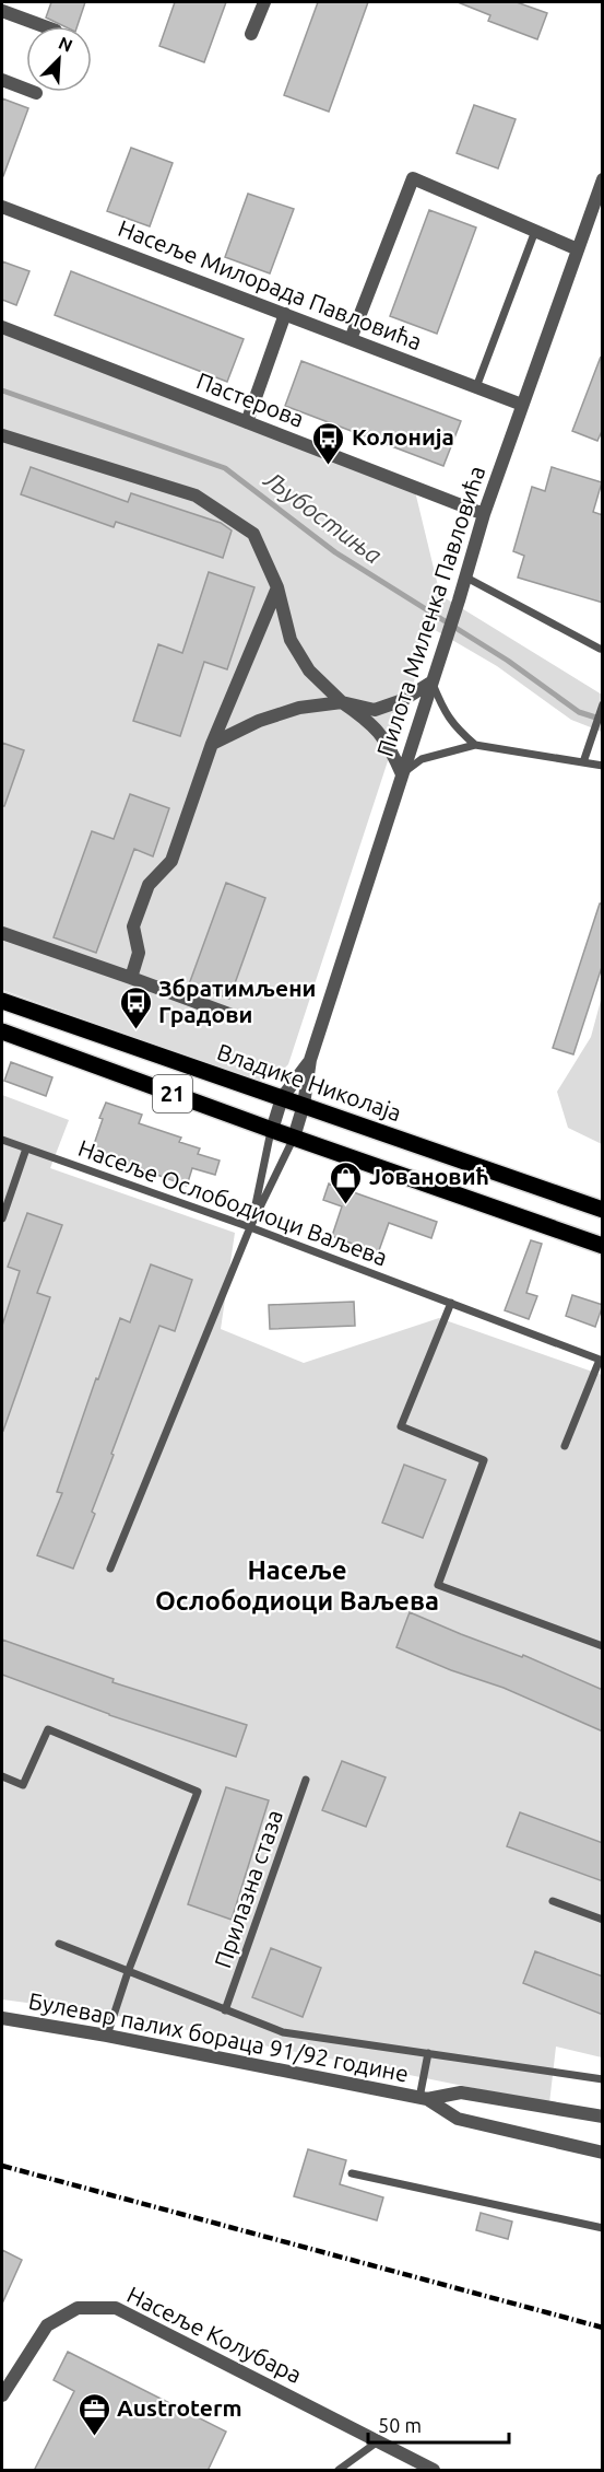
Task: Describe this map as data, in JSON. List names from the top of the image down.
{
  "streets": {
    "main road": ["Владике Николаја", "21"],
    "street": [
      "Насеље Милорада Павловића",
      "Пастерова",
      "Пилота Миленка Павловића",
      "Булевар палих бораца 91/92 године",
      "Насеље Колубара"
    ],
    "lane": ["Насеље Ослободиоци Ваљева", "Прилазна стаза"]
  },
  "crossings": [
    ["Насеље Милорада Павловића", "Пилота Миленка Павловића"],
    ["Пастерова", "Пилота Миленка Павловића"]
  ],
  "districts": ["Насеље Ослободиоци Ваљева"],
  "water": ["Љубостиња"],
  "places": {
    "bus stop": ["Колонија", "Збратимљени Градови"],
    "shop": ["Јовановић"],
    "office": ["Austroterm"]
  },
  "scale_bar": "50 m",
  "north": "top right"
}
